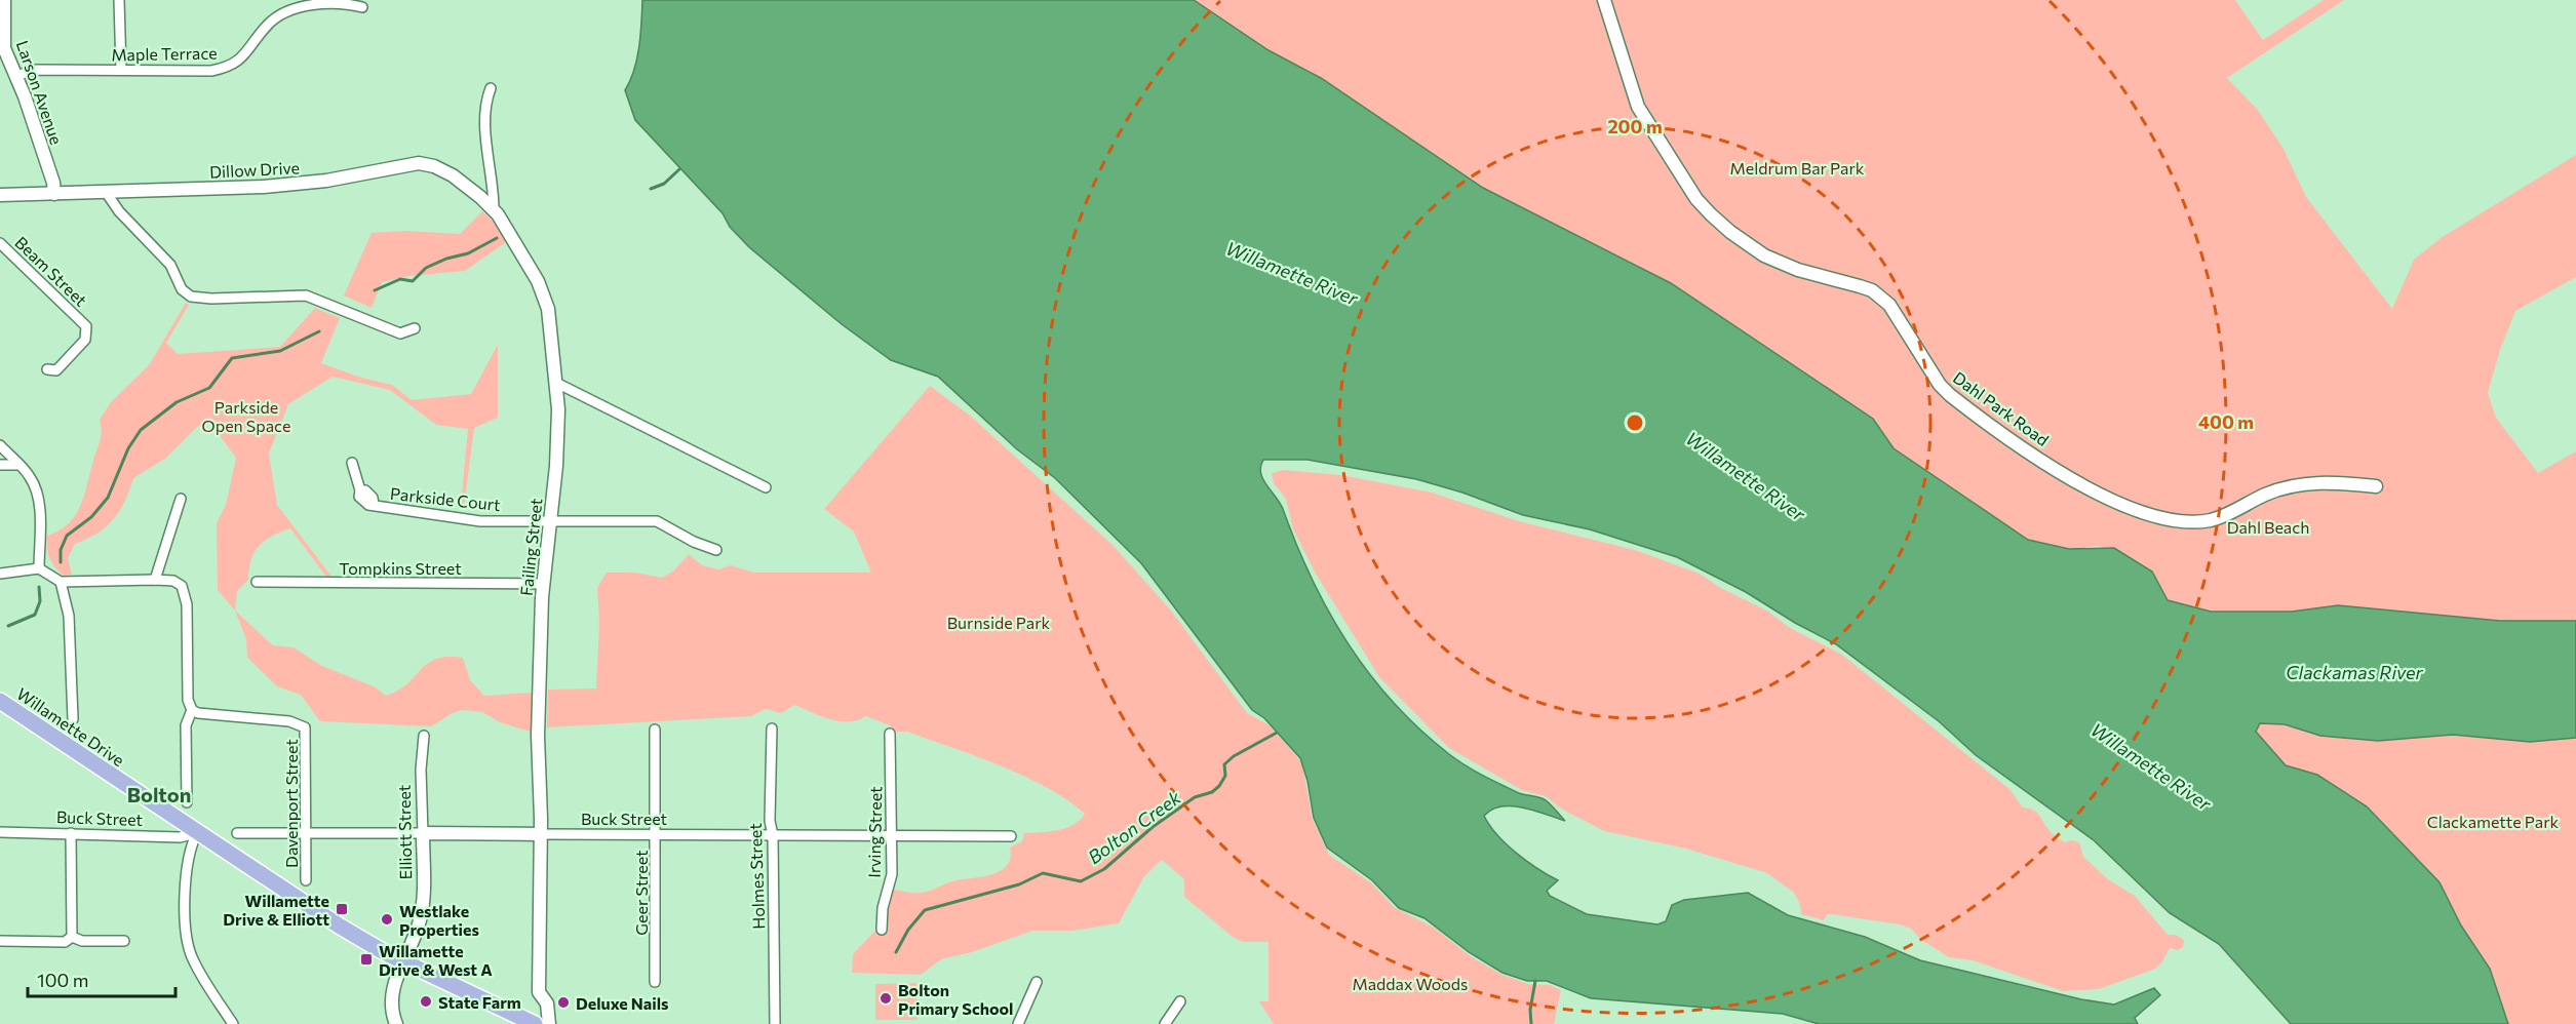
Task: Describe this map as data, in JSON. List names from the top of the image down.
{
  "streets": {
    "main road": ["Willamette Drive"],
    "street": [
      "Maple Terrace",
      "Larson Avenue",
      "Dillow Drive",
      "Beam Street",
      "Dahl Park Road",
      "Parkside Court",
      "Failing Street",
      "Tompkins Street",
      "Davenport Street",
      "Buck Street",
      "Elliott Street",
      "Irving Street",
      "Holmes Street",
      "Geer Street"
    ]
  },
  "crossings": [
    ["Maple Terrace", "Larson Avenue"],
    ["Larson Avenue", "Dillow Drive"],
    ["Dillow Drive", "Failing Street"],
    ["Parkside Court", "Failing Street"],
    ["Failing Street", "Tompkins Street"],
    ["Failing Street", "Buck Street"],
    ["Willamette Drive", "Buck Street"],
    ["Willamette Drive", "Elliott Street"],
    ["Davenport Street", "Buck Street"],
    ["Buck Street", "Elliott Street"],
    ["Buck Street", "Irving Street"],
    ["Buck Street", "Holmes Street"],
    ["Buck Street", "Geer Street"]
  ],
  "districts": ["Bolton"],
  "water": ["Willamette River", "Clackamas River", "Bolton Creek"],
  "parks": [
    "Meldrum Bar Park",
    "Parkside Open Space",
    "Dahl Beach",
    "Burnside Park",
    "Clackamette Park",
    "Maddax Woods"
  ],
  "places": {
    "transit": ["Willamette Drive & Elliott", "Willamette Drive & West A"],
    "other": [
      "Westlake Properties",
      "Bolton Primary School",
      "State Farm",
      "Deluxe Nails"
    ]
  },
  "scale_bar": "100 m",
  "rings": ["200 m", "400 m"]
}
